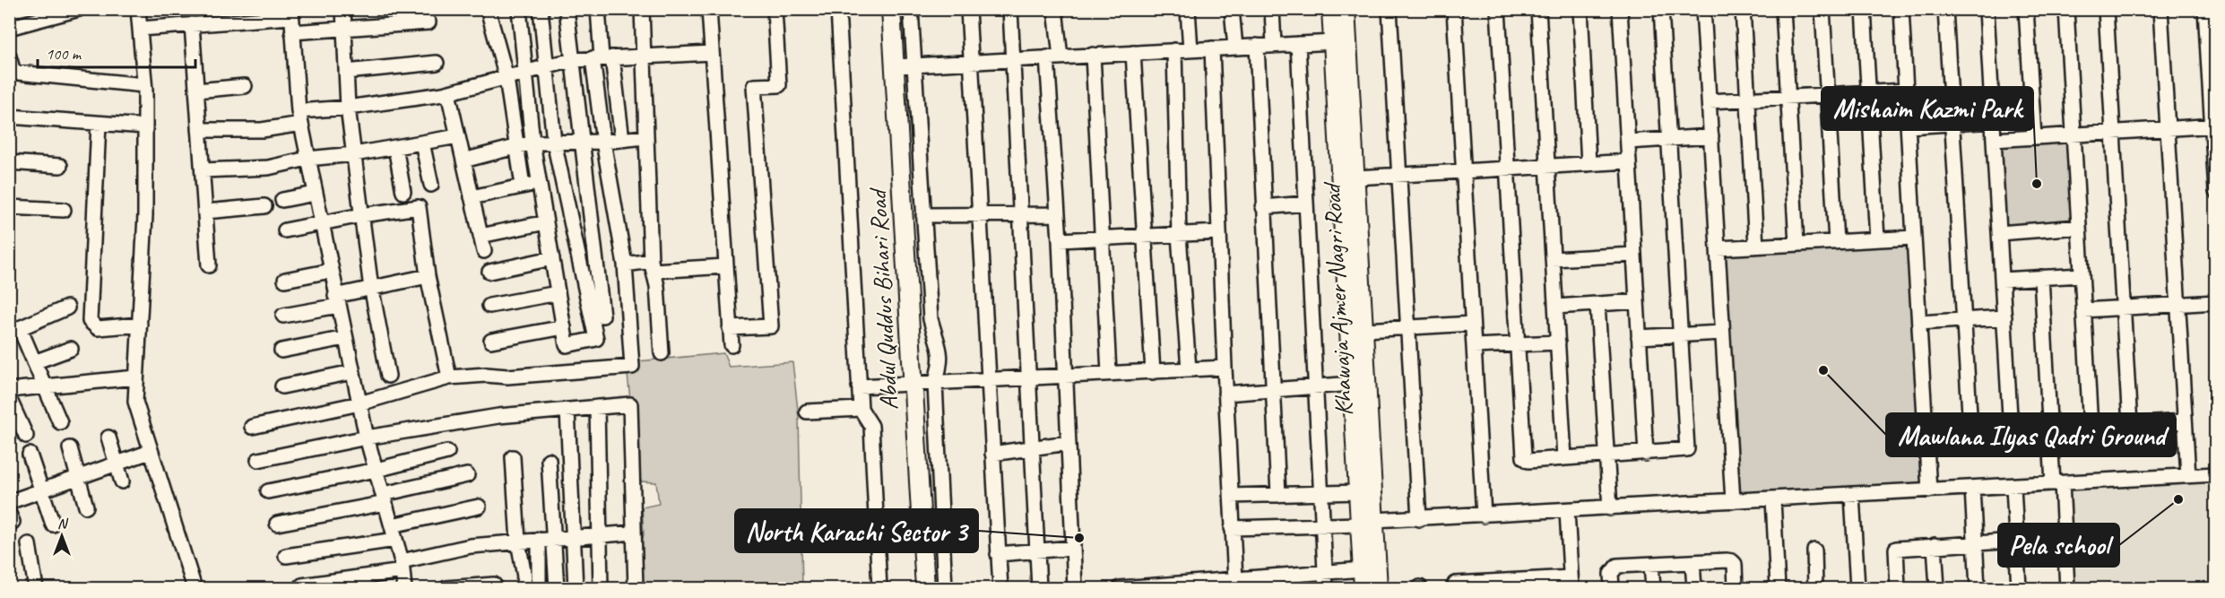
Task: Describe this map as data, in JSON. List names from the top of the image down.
{
  "streets": {
    "main road": ["Abdul Quddus Bihari Road", "Khawaja Ajmer Nagri Road"]
  },
  "places": [
    "Mishaim Kazmi Park",
    "Mawlana Ilyas Qadri Ground",
    "Pela school",
    "North Karachi Sector 3"
  ],
  "scale_bar": "100 m",
  "north": "top"
}
